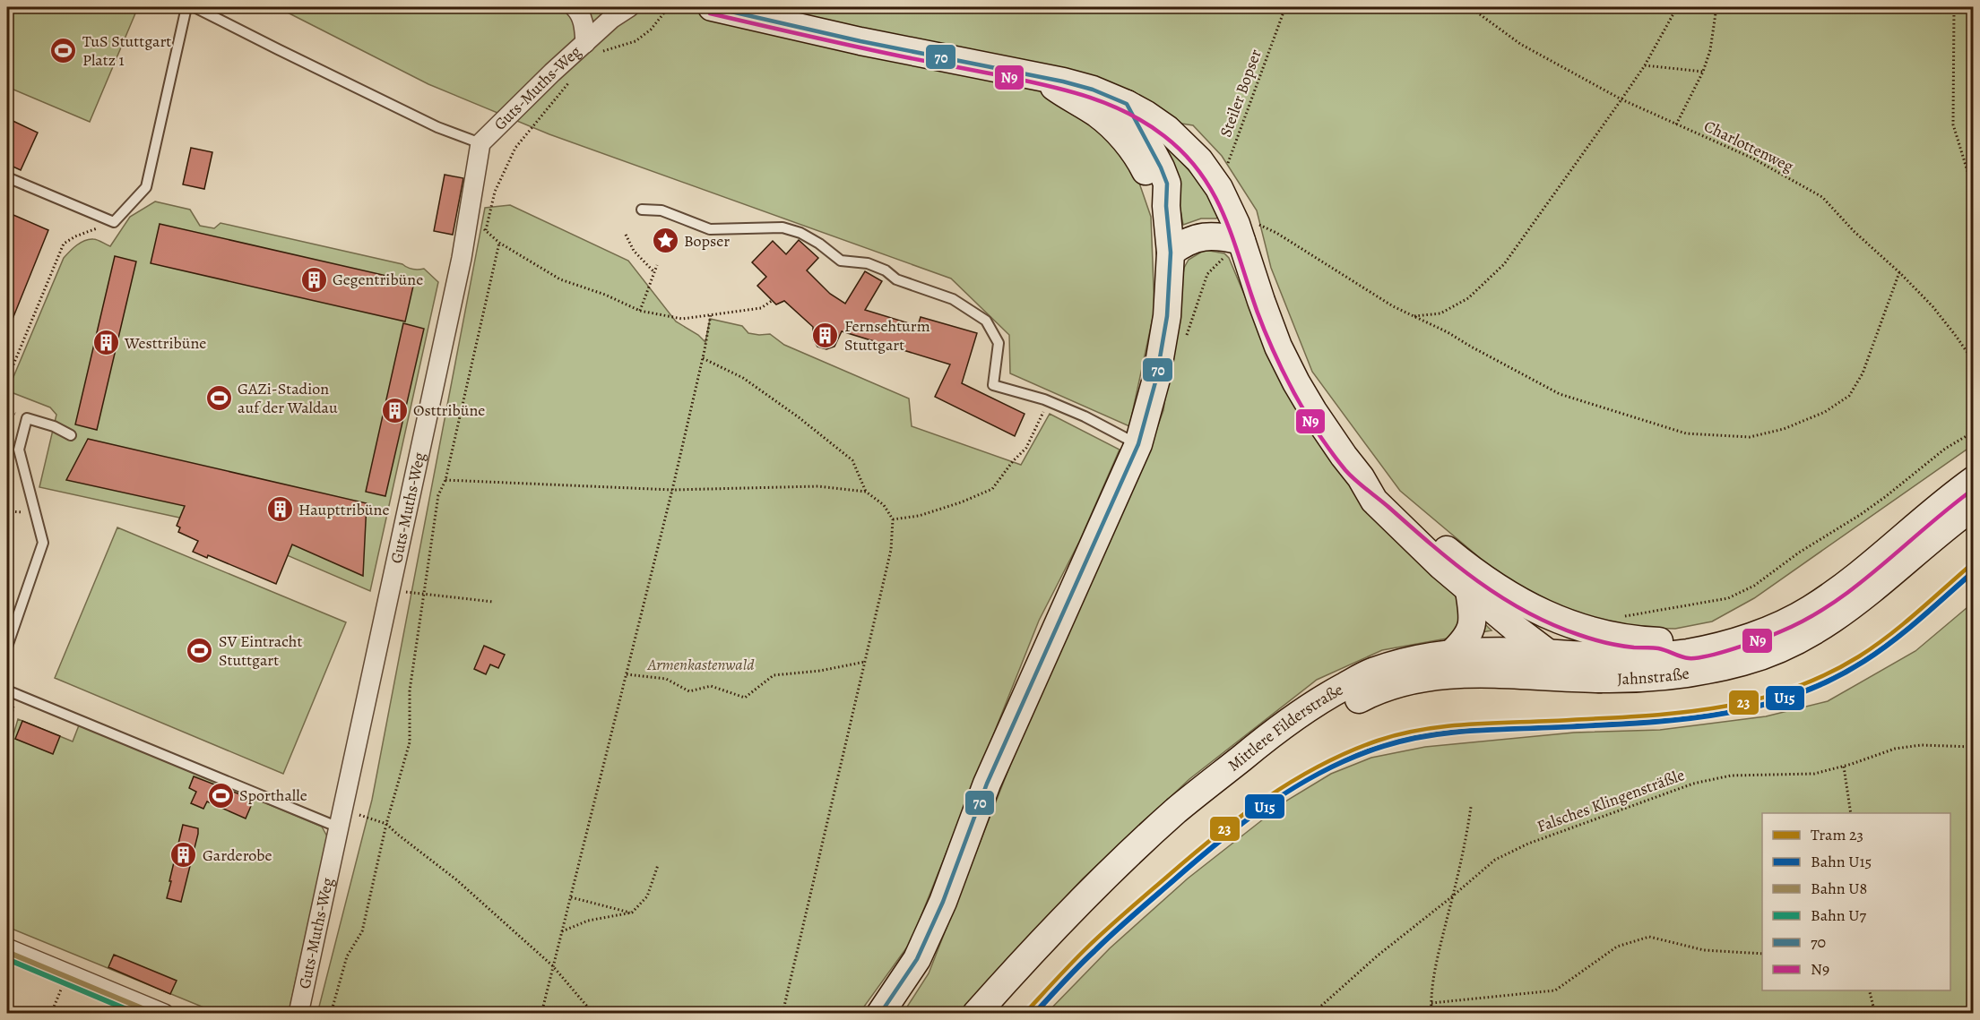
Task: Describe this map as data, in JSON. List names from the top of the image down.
{
  "streets": {
    "main road": ["Jahnstraße", "Mittlere Filderstraße"],
    "street": ["Guts-Muths-Weg"],
    "path": ["Steiler Bopser", "Charlottenweg", "Falsches Klingensträßle"]
  },
  "crossings": [
    ["Steiler Bopser", "Jahnstraße"],
    ["Jahnstraße", "Mittlere Filderstraße"]
  ],
  "parks": ["Armenkastenwald"],
  "places": {
    "sports": [
      "TuS Stuttgart Platz 1",
      "GAZi-Stadion auf der Waldau",
      "SV Eintracht Stuttgart",
      "Sporthalle"
    ],
    "place": ["Bopser"],
    "building": [
      "Gegentribüne",
      "Fernsehturm Stuttgart",
      "Westtribüne",
      "Osttribüne",
      "Haupttribüne",
      "Garderobe"
    ]
  },
  "lines": [
    "transit line 70",
    "transit line N9",
    "tram line 23",
    "rail line U15",
    "rail line U8",
    "rail line U7"
  ],
  "legend": [
    "Tram 23",
    "Bahn U15",
    "Bahn U8",
    "Bahn U7",
    "70",
    "N9"
  ]
}
